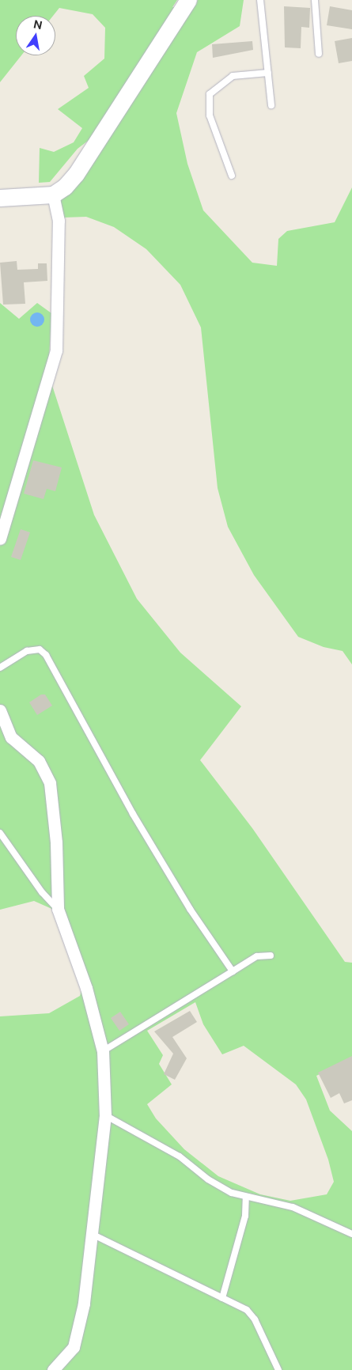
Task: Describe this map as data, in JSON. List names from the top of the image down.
{
  "north": "top"
}
